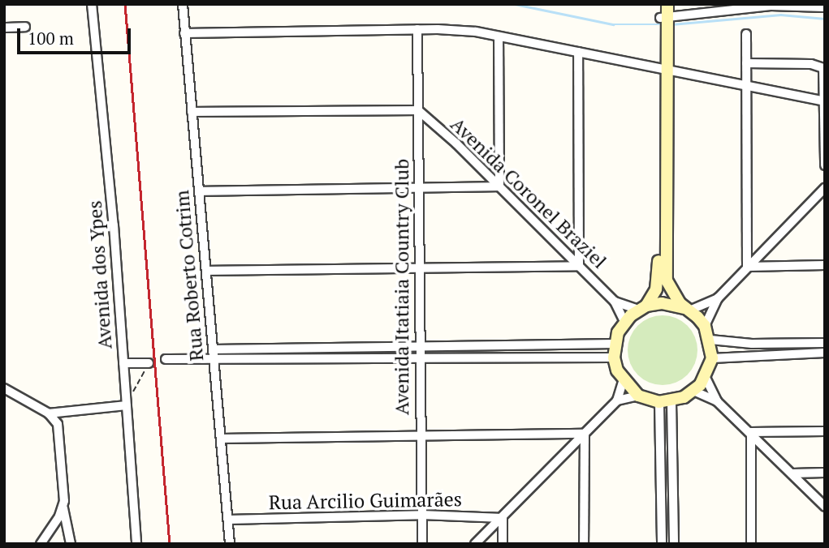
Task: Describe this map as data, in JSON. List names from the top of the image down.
{
  "streets": {
    "street": [
      "Avenida Coronel Braziel",
      "Avenida dos Ypes",
      "Rua Roberto Cotrim",
      "Avenida Itatiaia Country Club",
      "Rua Arcilio Guimarães"
    ]
  },
  "crossings": [
    ["Avenida Coronel Braziel", "Avenida Itatiaia Country Club"],
    ["Rua Roberto Cotrim", "Rua Arcilio Guimarães"],
    ["Avenida Itatiaia Country Club", "Rua Arcilio Guimarães"]
  ],
  "scale_bar": "100 m"
}
